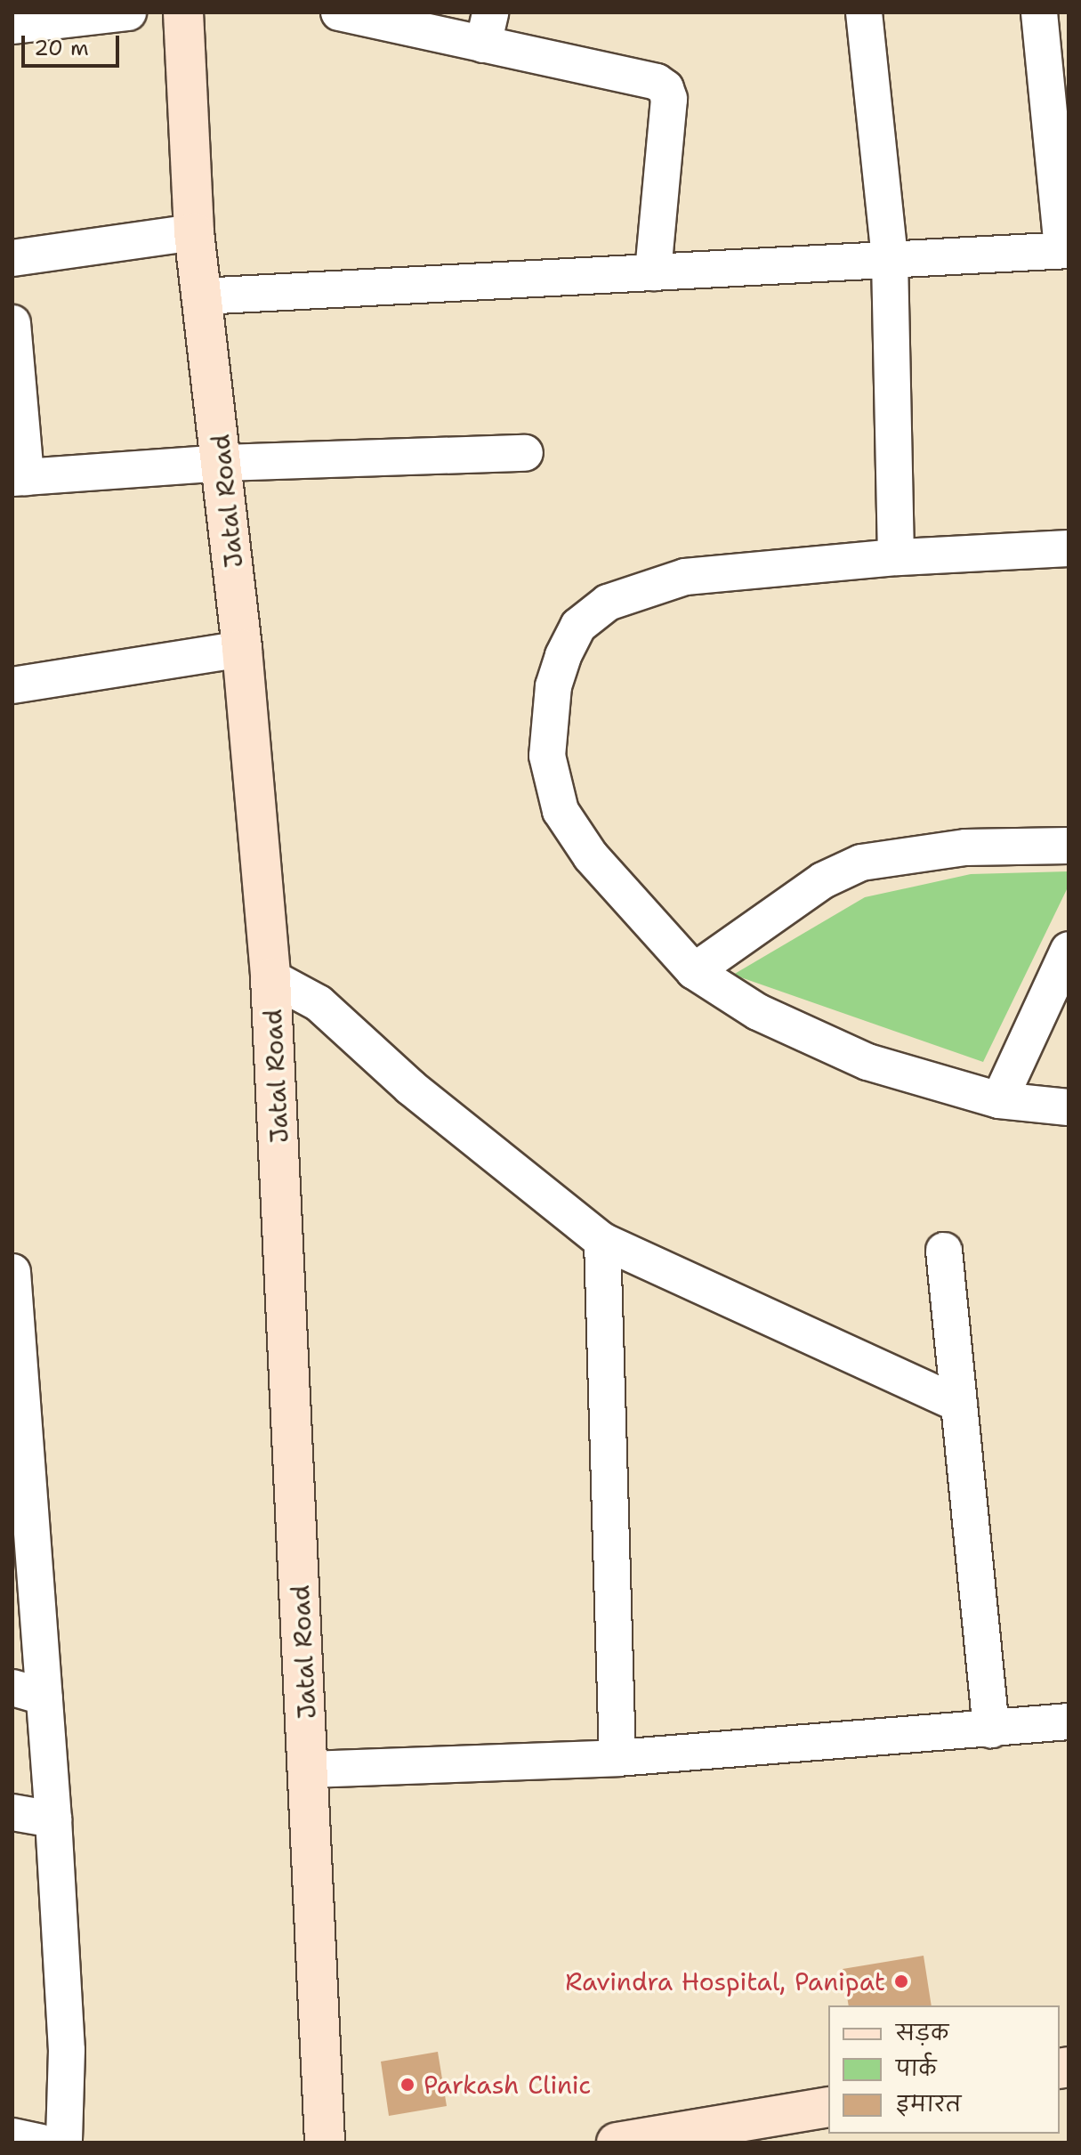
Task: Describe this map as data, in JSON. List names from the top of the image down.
{
  "streets": {
    "main road": ["Jatal Road"]
  },
  "places": ["Ravindra Hospital, Panipat", "Parkash Clinic"],
  "legend": ["सड़क", "पार्क", "इमारत"],
  "scale_bar": "20 m"
}
